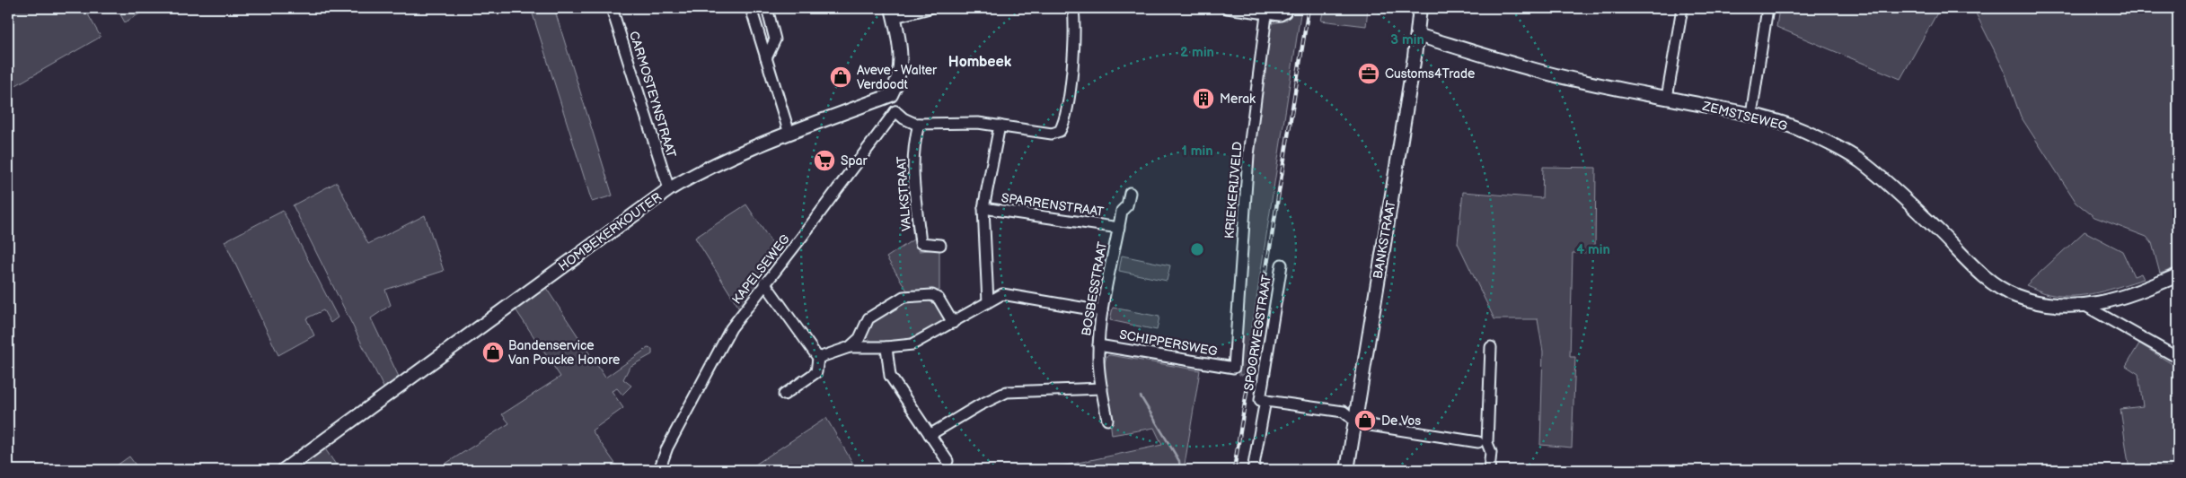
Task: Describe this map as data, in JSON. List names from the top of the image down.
{
  "streets": {
    "street": [
      "CARMOSTEYNSTRAAT",
      "ZEMSTSEWEG",
      "KRIEKERIJVELD",
      "VALKSTRAAT",
      "SPARRENSTRAAT",
      "HOMBEKERKOUTER",
      "BANKSTRAAT",
      "KAPELSEWEG",
      "BOSBESSTRAAT",
      "SPOORWEGSTRAAT",
      "SCHIPPERSWEG"
    ]
  },
  "crossings": [
    ["CARMOSTEYNSTRAAT", "HOMBEKERKOUTER"],
    ["ZEMSTSEWEG", "BANKSTRAAT"],
    ["KRIEKERIJVELD", "SCHIPPERSWEG"],
    ["SPARRENSTRAAT", "BOSBESSTRAAT"],
    ["BANKSTRAAT", "SPOORWEGSTRAAT"],
    ["BOSBESSTRAAT", "SCHIPPERSWEG"]
  ],
  "districts": ["Hombeek"],
  "places": {
    "office": ["Customs4Trade"],
    "shop": ["Aveve - Walter Verdoodt", "Bandenservice Van Poucke Honore", "De Vos"],
    "building": ["Merak"],
    "supermarket": ["Spar"]
  },
  "rings": [
    "3 min",
    "2 min",
    "1 min",
    "4 min"
  ]
}
